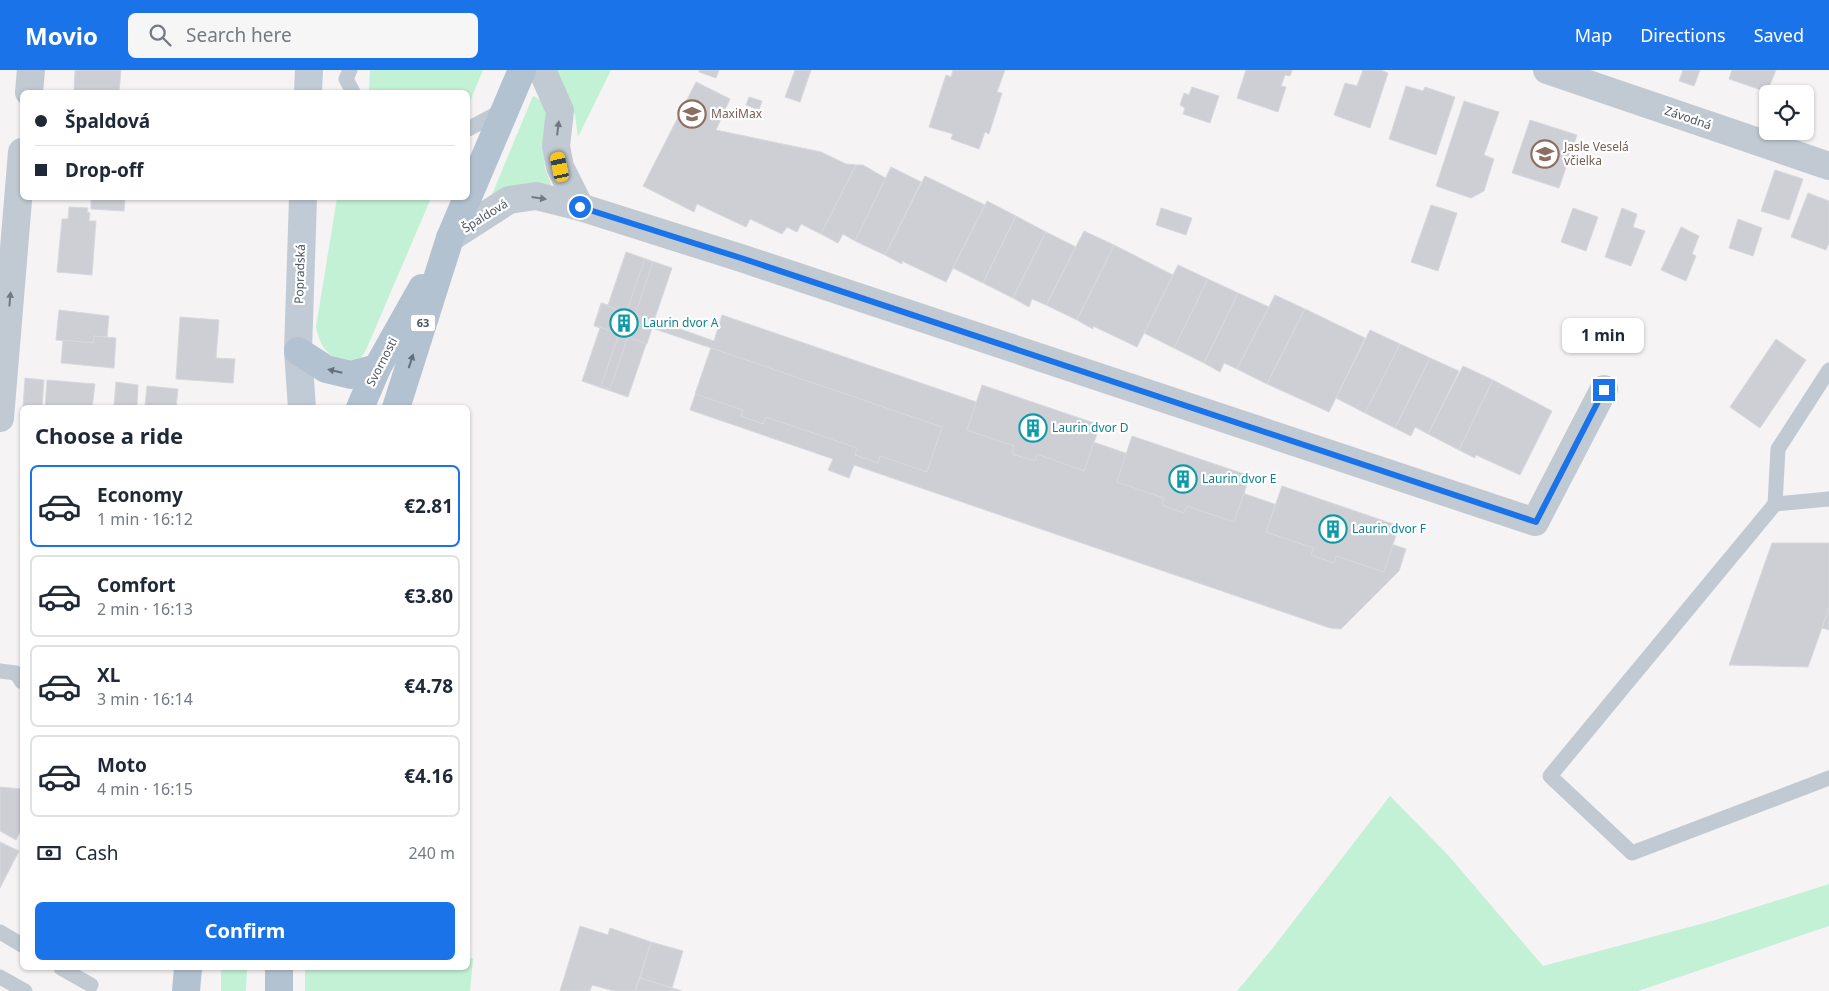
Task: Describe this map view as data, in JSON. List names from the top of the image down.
{
  "streets": {
    "main road": ["63", "Svornosti"],
    "street": ["Závodná", "Špaldová", "Popradská"]
  },
  "crossings": [
    ["Špaldová", "Svornosti"]
  ],
  "places": {
    "school or university": ["MaxiMax", "Jasle Veselá včielka"],
    "building": [
      "Laurin dvor A",
      "Laurin dvor D",
      "Laurin dvor E",
      "Laurin dvor F"
    ]
  },
  "page": {
    "header": "Movio",
    "search": "Search here",
    "nav": ["Map", "Directions", "Saved"],
    "banner": ["Špaldová", "Drop-off"],
    "bubble": "1 min",
    "heading": "Choose a ride",
    "list": [
      {
        "name": "Economy",
        "note": "1 min · 16:12",
        "value": "€2.81"
      },
      {
        "name": "Comfort",
        "note": "2 min · 16:13",
        "value": "€3.80"
      },
      {
        "name": "XL",
        "note": "3 min · 16:14",
        "value": "€4.78"
      },
      {
        "name": "Moto",
        "note": "4 min · 16:15",
        "value": "€4.16"
      }
    ],
    "pay": ["Cash", "240 m"],
    "buttons": "Confirm"
  }
}
